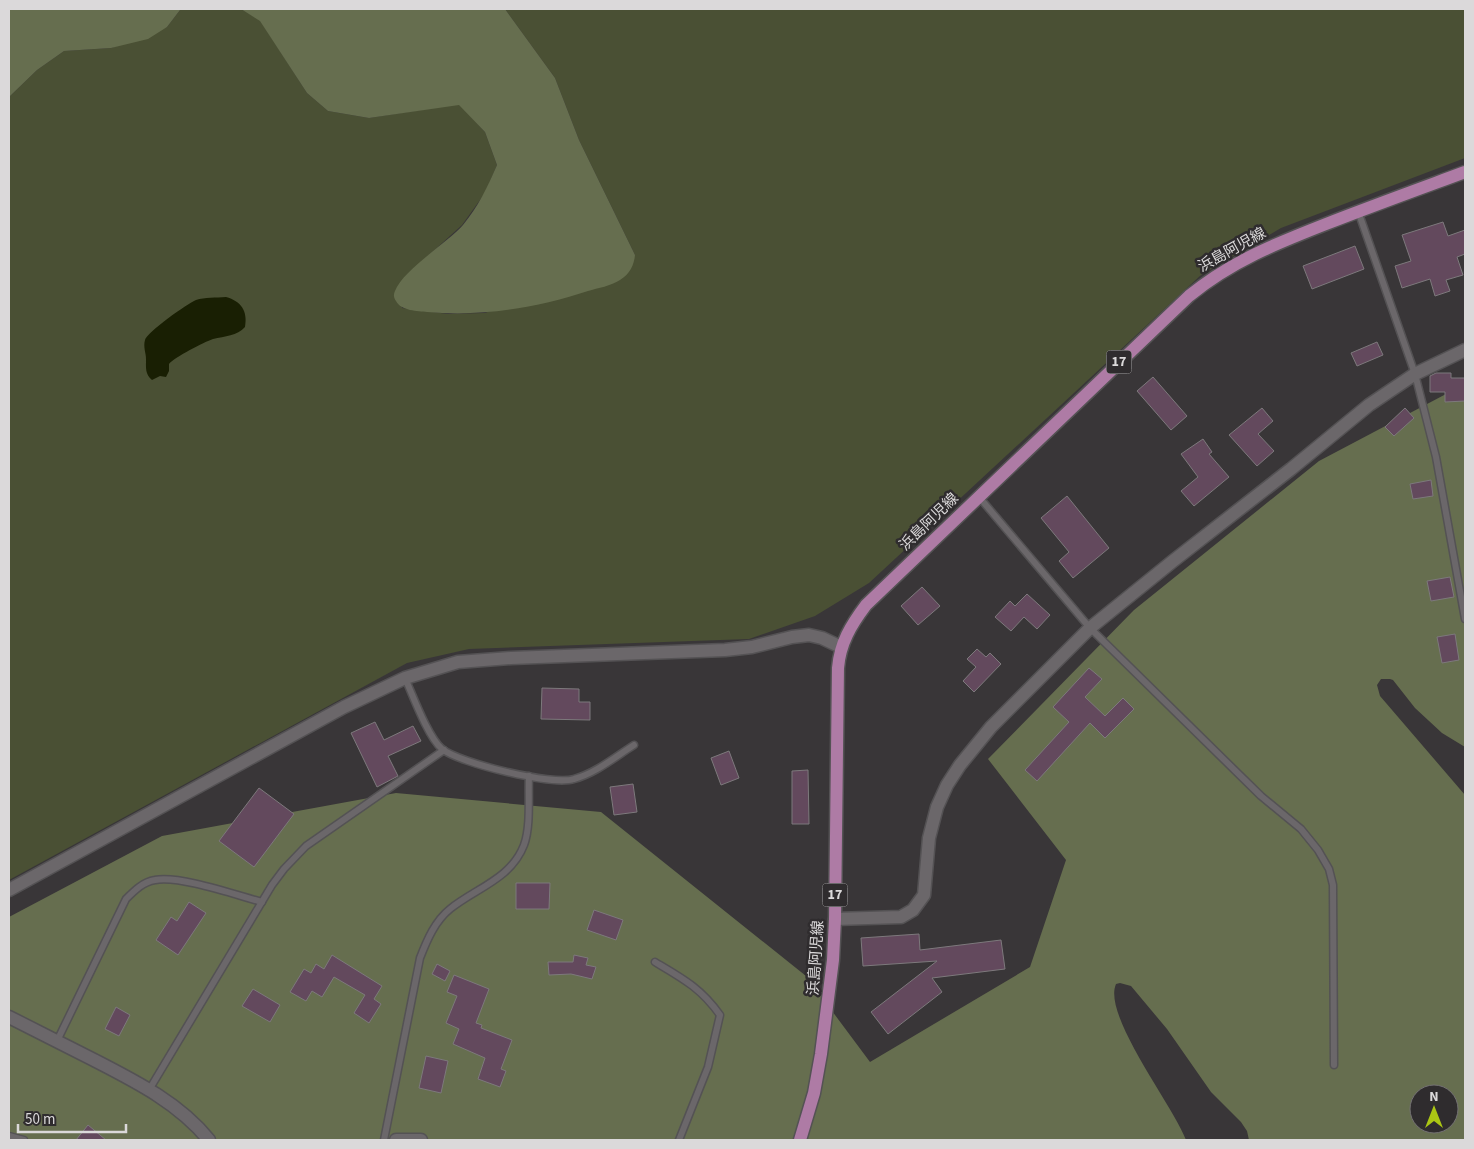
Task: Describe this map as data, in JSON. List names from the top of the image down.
{
  "streets": {
    "main road": ["浜島阿児線", "17"]
  },
  "scale_bar": "50 m",
  "north": "top"
}
